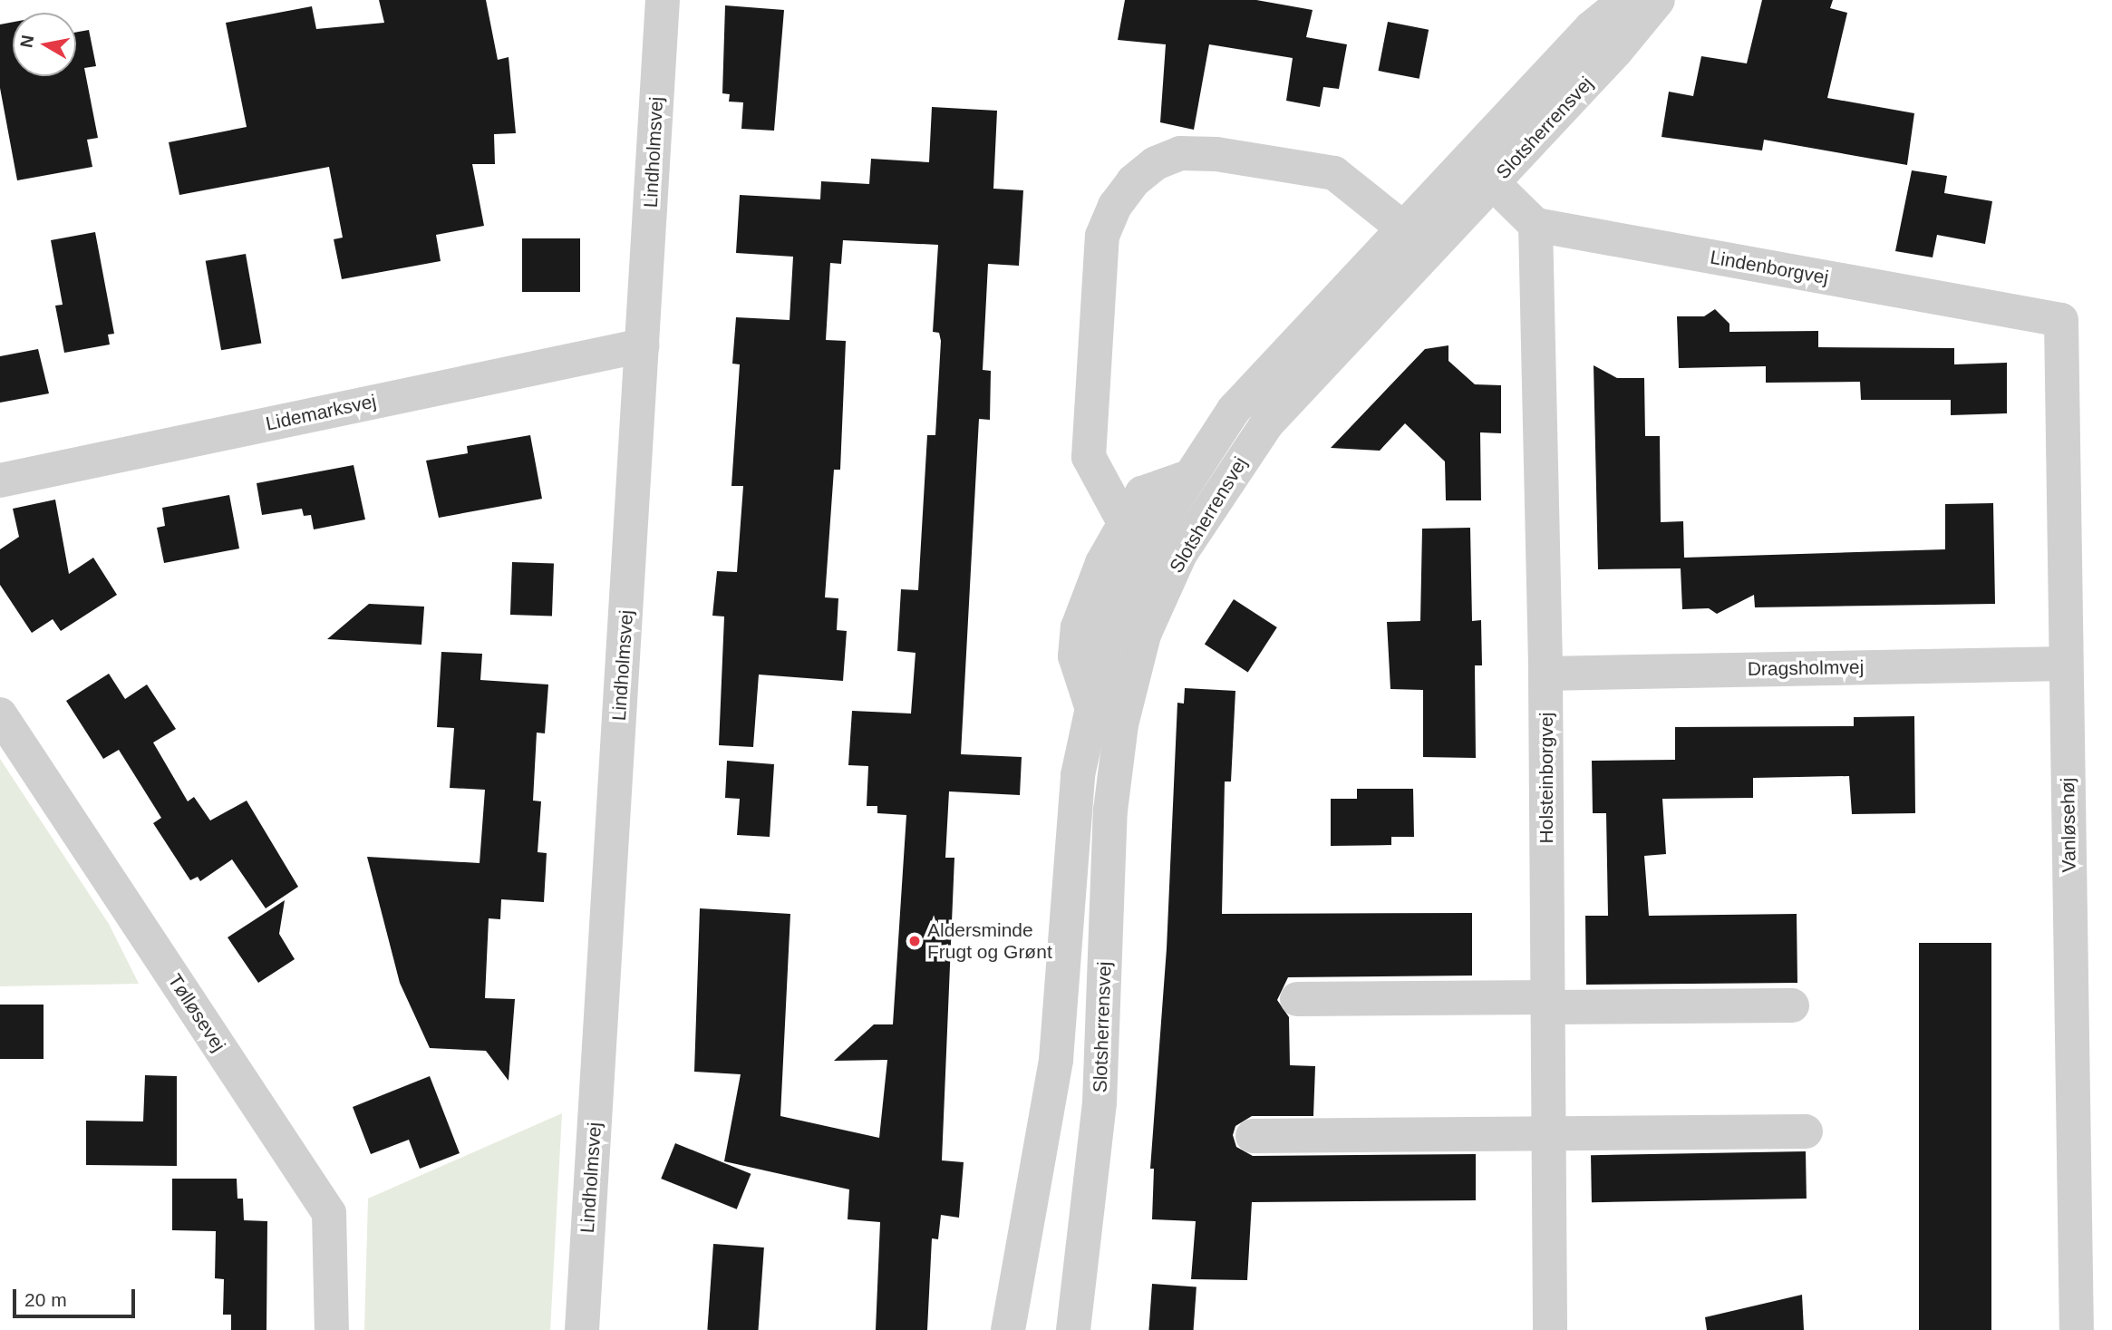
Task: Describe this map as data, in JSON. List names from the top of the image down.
{
  "streets": {
    "street": [
      "Slotsherrensvej",
      "Lindholmsvej",
      "Lindenborgvej",
      "Lidemarksvej",
      "Dragsholmvej",
      "Holsteinborgvej",
      "Vanløsehøj",
      "Tølløsevej"
    ]
  },
  "crossings": [
    ["Lindholmsvej", "Lidemarksvej"],
    ["Lindenborgvej", "Holsteinborgvej"],
    ["Lindenborgvej", "Vanløsehøj"],
    ["Dragsholmvej", "Holsteinborgvej"],
    ["Dragsholmvej", "Vanløsehøj"]
  ],
  "places": ["Aldersminde Frugt og Grønt"],
  "scale_bar": "20 m",
  "north": "left"
}
